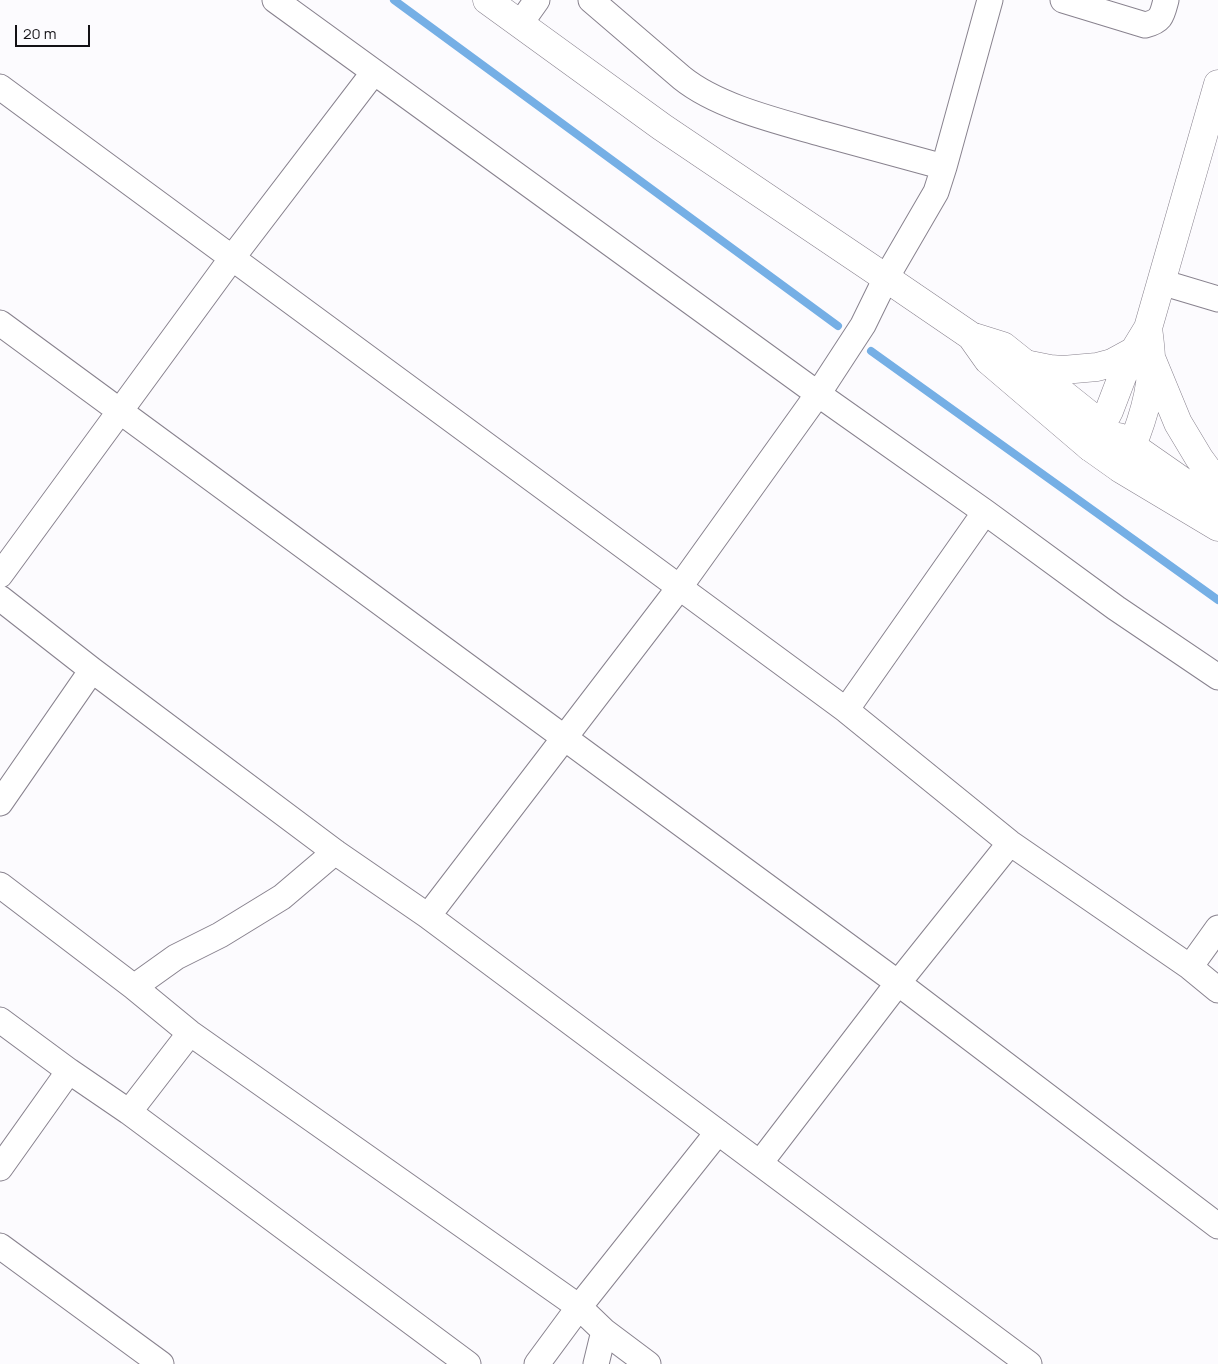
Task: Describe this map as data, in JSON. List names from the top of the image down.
{
  "scale_bar": "20 m"
}
